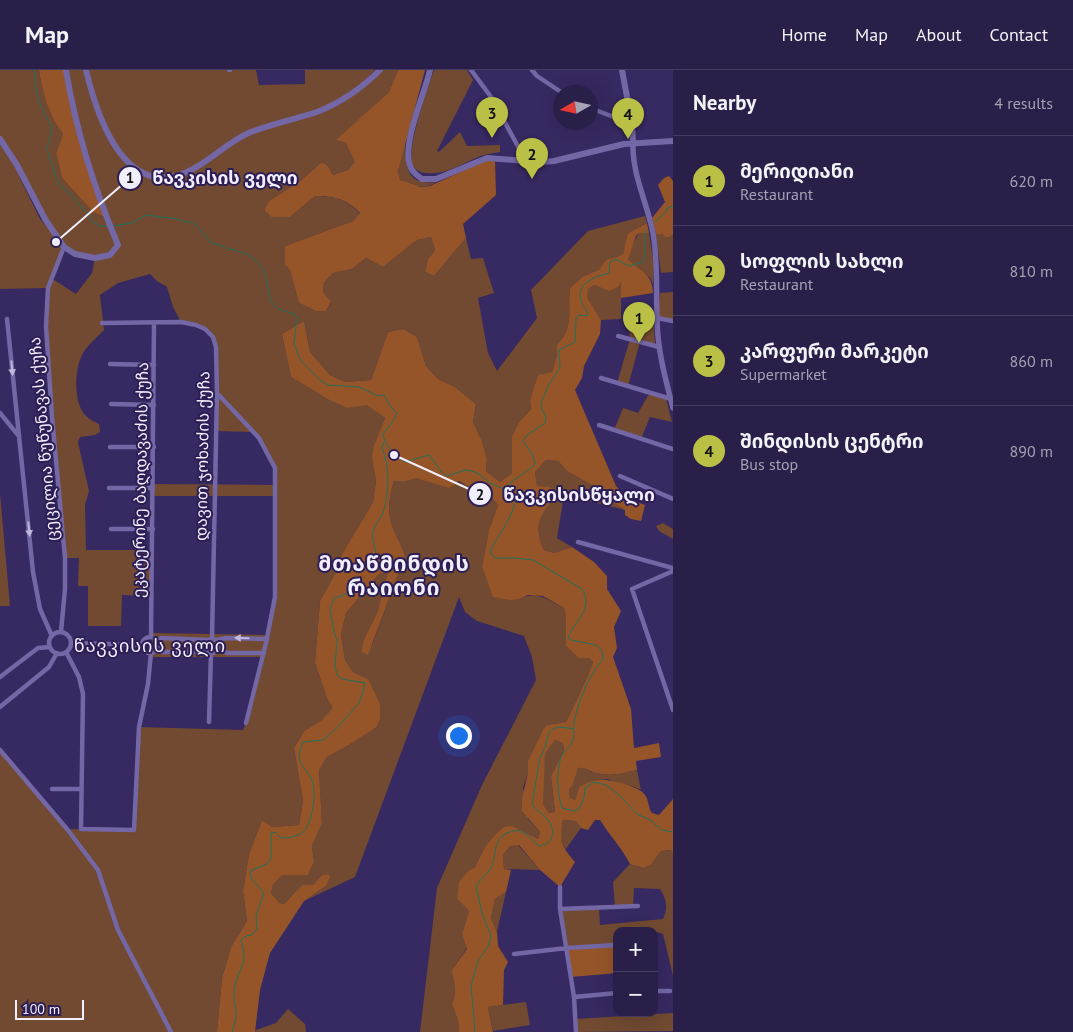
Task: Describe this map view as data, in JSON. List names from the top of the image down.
{
  "streets": {
    "street": ["ცეცილია წუწუნავას ქუჩა", "დავით ჯოხაძის ქუჩა", "ეკატერინე ბაღდავაძის ქუჩა"]
  },
  "crossings": [
    ["დავით ჯოხაძის ქუჩა", "ეკატერინე ბაღდავაძის ქუჩა"]
  ],
  "districts": ["მთაწმინდის რაიონი", "წავკისის ველი"],
  "places": ["წავკისის ველი", "წავკისისწყალი"],
  "scale_bar": "100 m",
  "north": "left",
  "page": {
    "header": "Map",
    "nav": [
      "Home",
      "Map",
      "About",
      "Contact"
    ],
    "heading": ["Nearby", "4 results"],
    "pins": [
      "3",
      "4",
      "2",
      "1"
    ],
    "list": [
      {
        "mark": "1",
        "name": "მერიდიანი",
        "note": "Restaurant",
        "value": "620 m"
      },
      {
        "mark": "2",
        "name": "სოფლის სახლი",
        "note": "Restaurant",
        "value": "810 m"
      },
      {
        "mark": "3",
        "name": "კარფური მარკეტი",
        "note": "Supermarket",
        "value": "860 m"
      },
      {
        "mark": "4",
        "name": "შინდისის ცენტრი",
        "note": "Bus stop",
        "value": "890 m"
      }
    ],
    "map_buttons": ["+", "−"],
    "scale": "100 m"
  }
}
